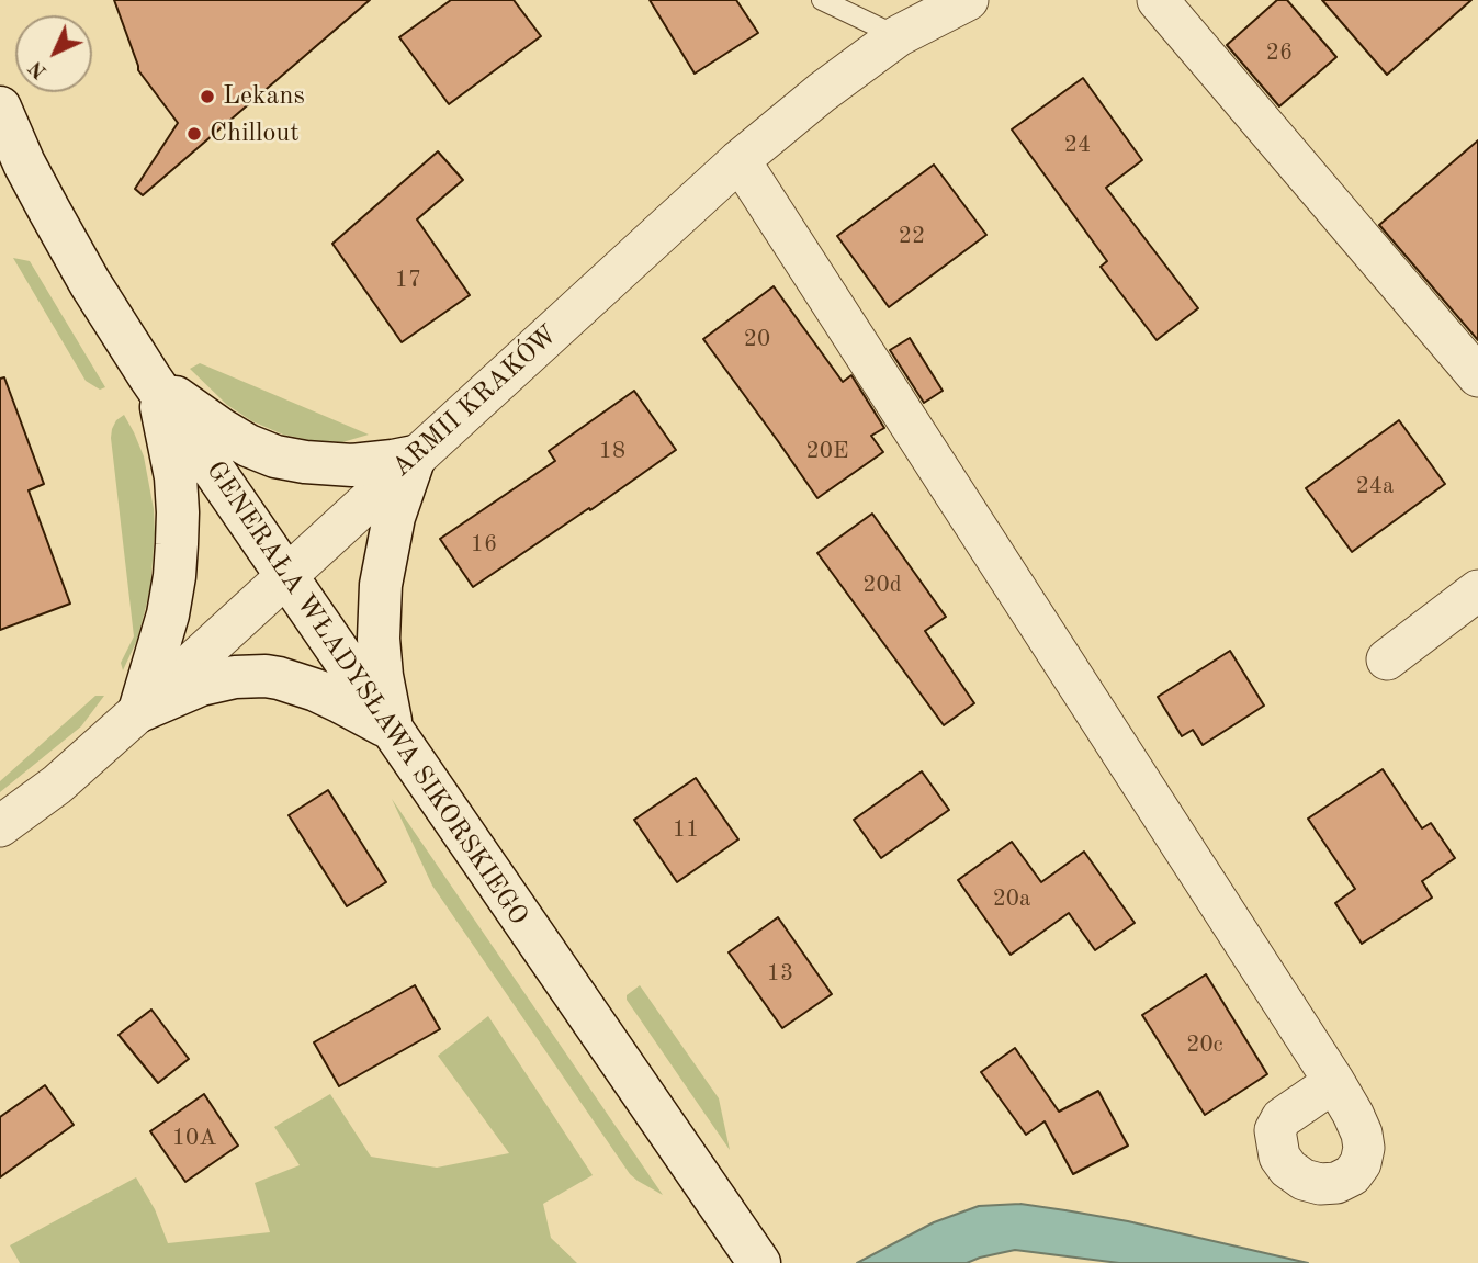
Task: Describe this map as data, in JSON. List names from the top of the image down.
{
  "streets": {
    "street": ["ARMII KRAKÓW", "GENERAŁA WŁADYSŁAWA SIKORSKIEGO"]
  },
  "crossings": [
    ["ARMII KRAKÓW", "GENERAŁA WŁADYSŁAWA SIKORSKIEGO"]
  ],
  "places": ["Lekans", "Chillout"],
  "house_numbers": [
    "26",
    "24",
    "22",
    "17",
    "20",
    "18",
    "20E",
    "24a",
    "16",
    "20d",
    "11",
    "20a",
    "13",
    "20c",
    "10A"
  ],
  "north": "bottom left"
}
